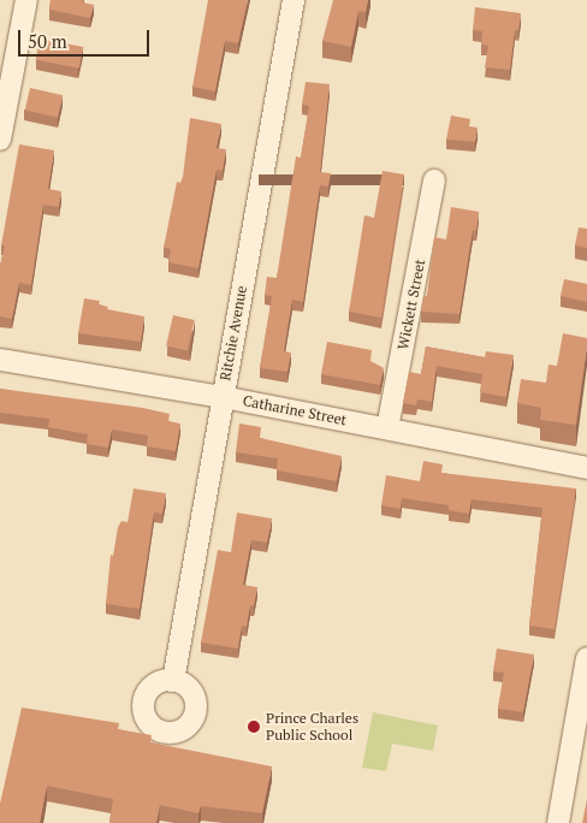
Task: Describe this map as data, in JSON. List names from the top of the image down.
{
  "streets": {
    "street": ["Wickett Street", "Ritchie Avenue", "Catharine Street"]
  },
  "crossings": [
    ["Wickett Street", "Catharine Street"],
    ["Ritchie Avenue", "Catharine Street"]
  ],
  "places": ["Prince Charles Public School"],
  "scale_bar": "50 m"
}
